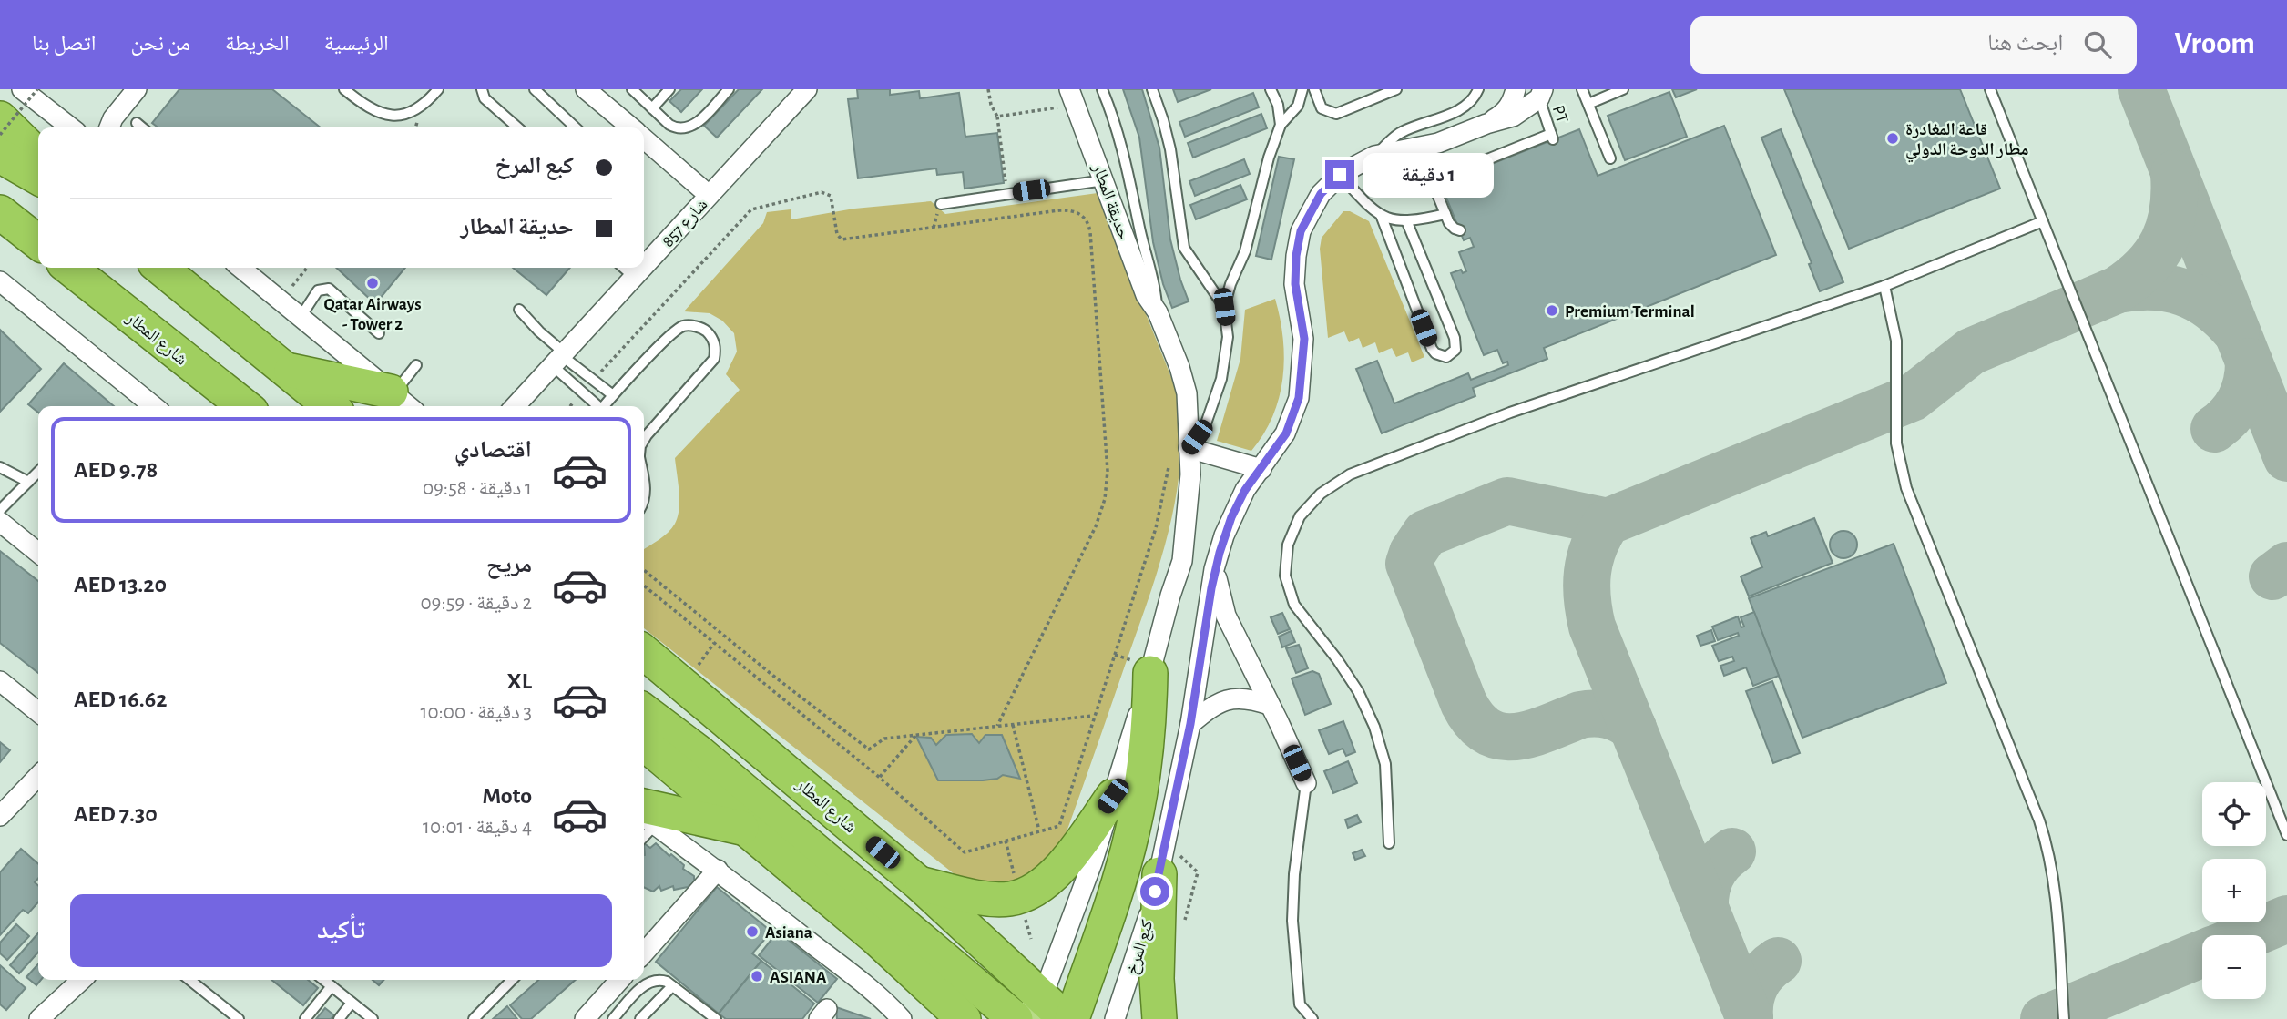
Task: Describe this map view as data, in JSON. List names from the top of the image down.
{
  "streets": {
    "highway": ["شارع المطار"],
    "street": ["حديقة المطار", "شارع 857", "كبع المرخ"],
    "lane": ["PT"]
  },
  "places": [
    "قاعة المغادرة مطار الدوحة الدولي",
    "Qatar Airways - Tower 2",
    "Premium Terminal",
    "Asiana",
    "ASIANA"
  ],
  "page": {
    "header": "Vroom",
    "search": "ابحث هنا",
    "nav": [
      "الرئيسية",
      "الخريطة",
      "من نحن",
      "اتصل بنا"
    ],
    "banner": ["كبع المرخ", "حديقة المطار"],
    "bubble": "1 دقيقة",
    "list": [
      {
        "name": "اقتصادي",
        "note": "1 دقيقة · 09:58",
        "value": "AED 9.78"
      },
      {
        "name": "مريح",
        "note": "2 دقيقة · 09:59",
        "value": "AED 13.20"
      },
      {
        "name": "XL",
        "note": "3 دقيقة · 10:00",
        "value": "AED 16.62"
      },
      {
        "name": "Moto",
        "note": "4 دقيقة · 10:01",
        "value": "AED 7.30"
      }
    ],
    "map_buttons": ["+", "−"],
    "buttons": "تأكيد"
  }
}
